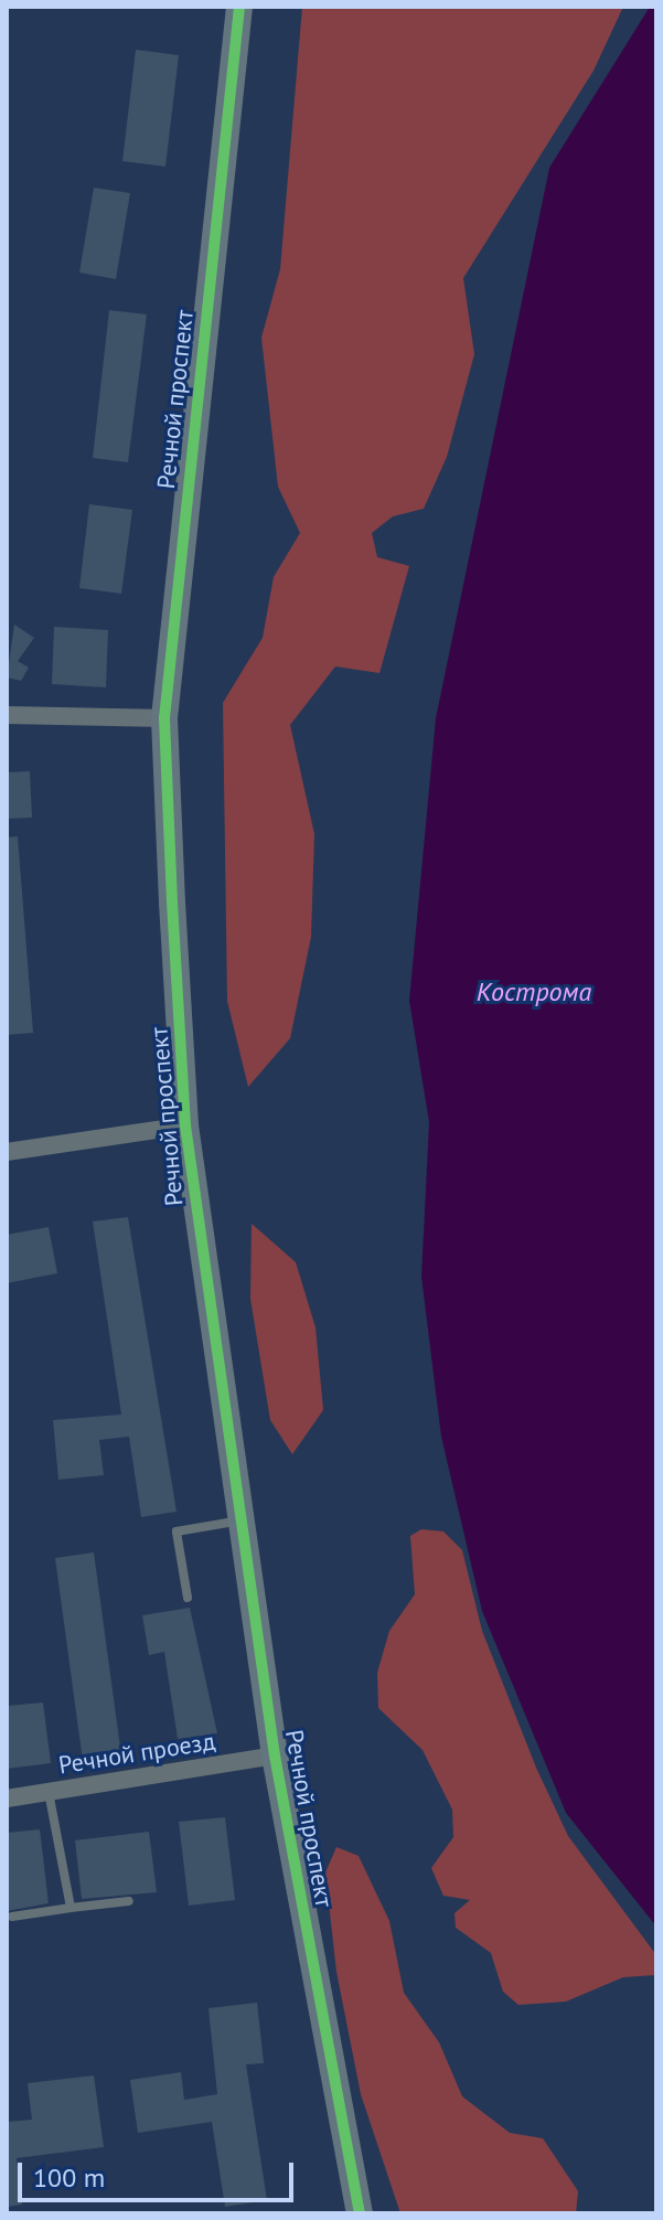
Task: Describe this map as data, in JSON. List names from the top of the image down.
{
  "streets": {
    "street": ["Речной проспект", "Речной проезд"]
  },
  "crossings": [
    ["Речной проспект", "Речной проезд"]
  ],
  "water": ["Кострома"],
  "scale_bar": "100 m"
}
